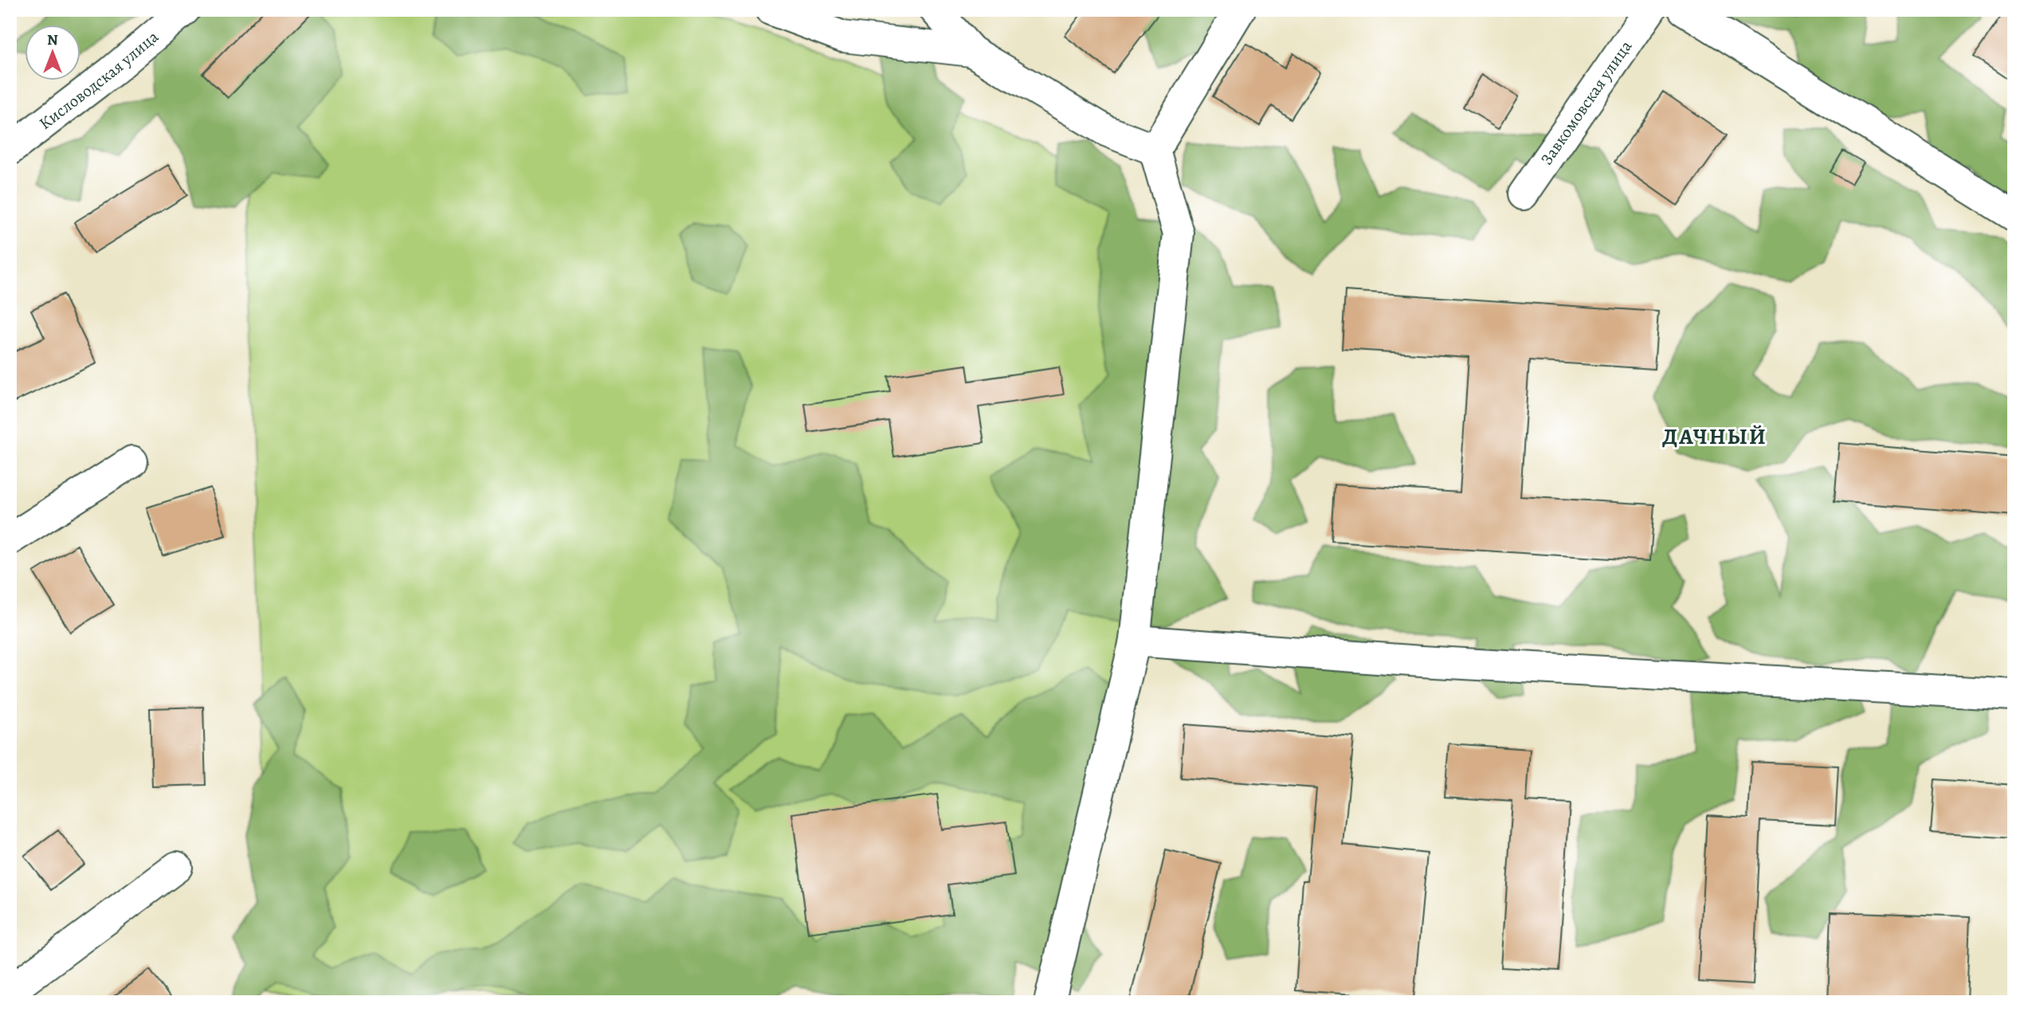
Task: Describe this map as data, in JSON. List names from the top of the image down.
{
  "streets": {
    "street": ["Кисловодская улица", "Завкомовская улица"]
  },
  "districts": ["ДАЧНЫЙ"],
  "north": "top"
}
